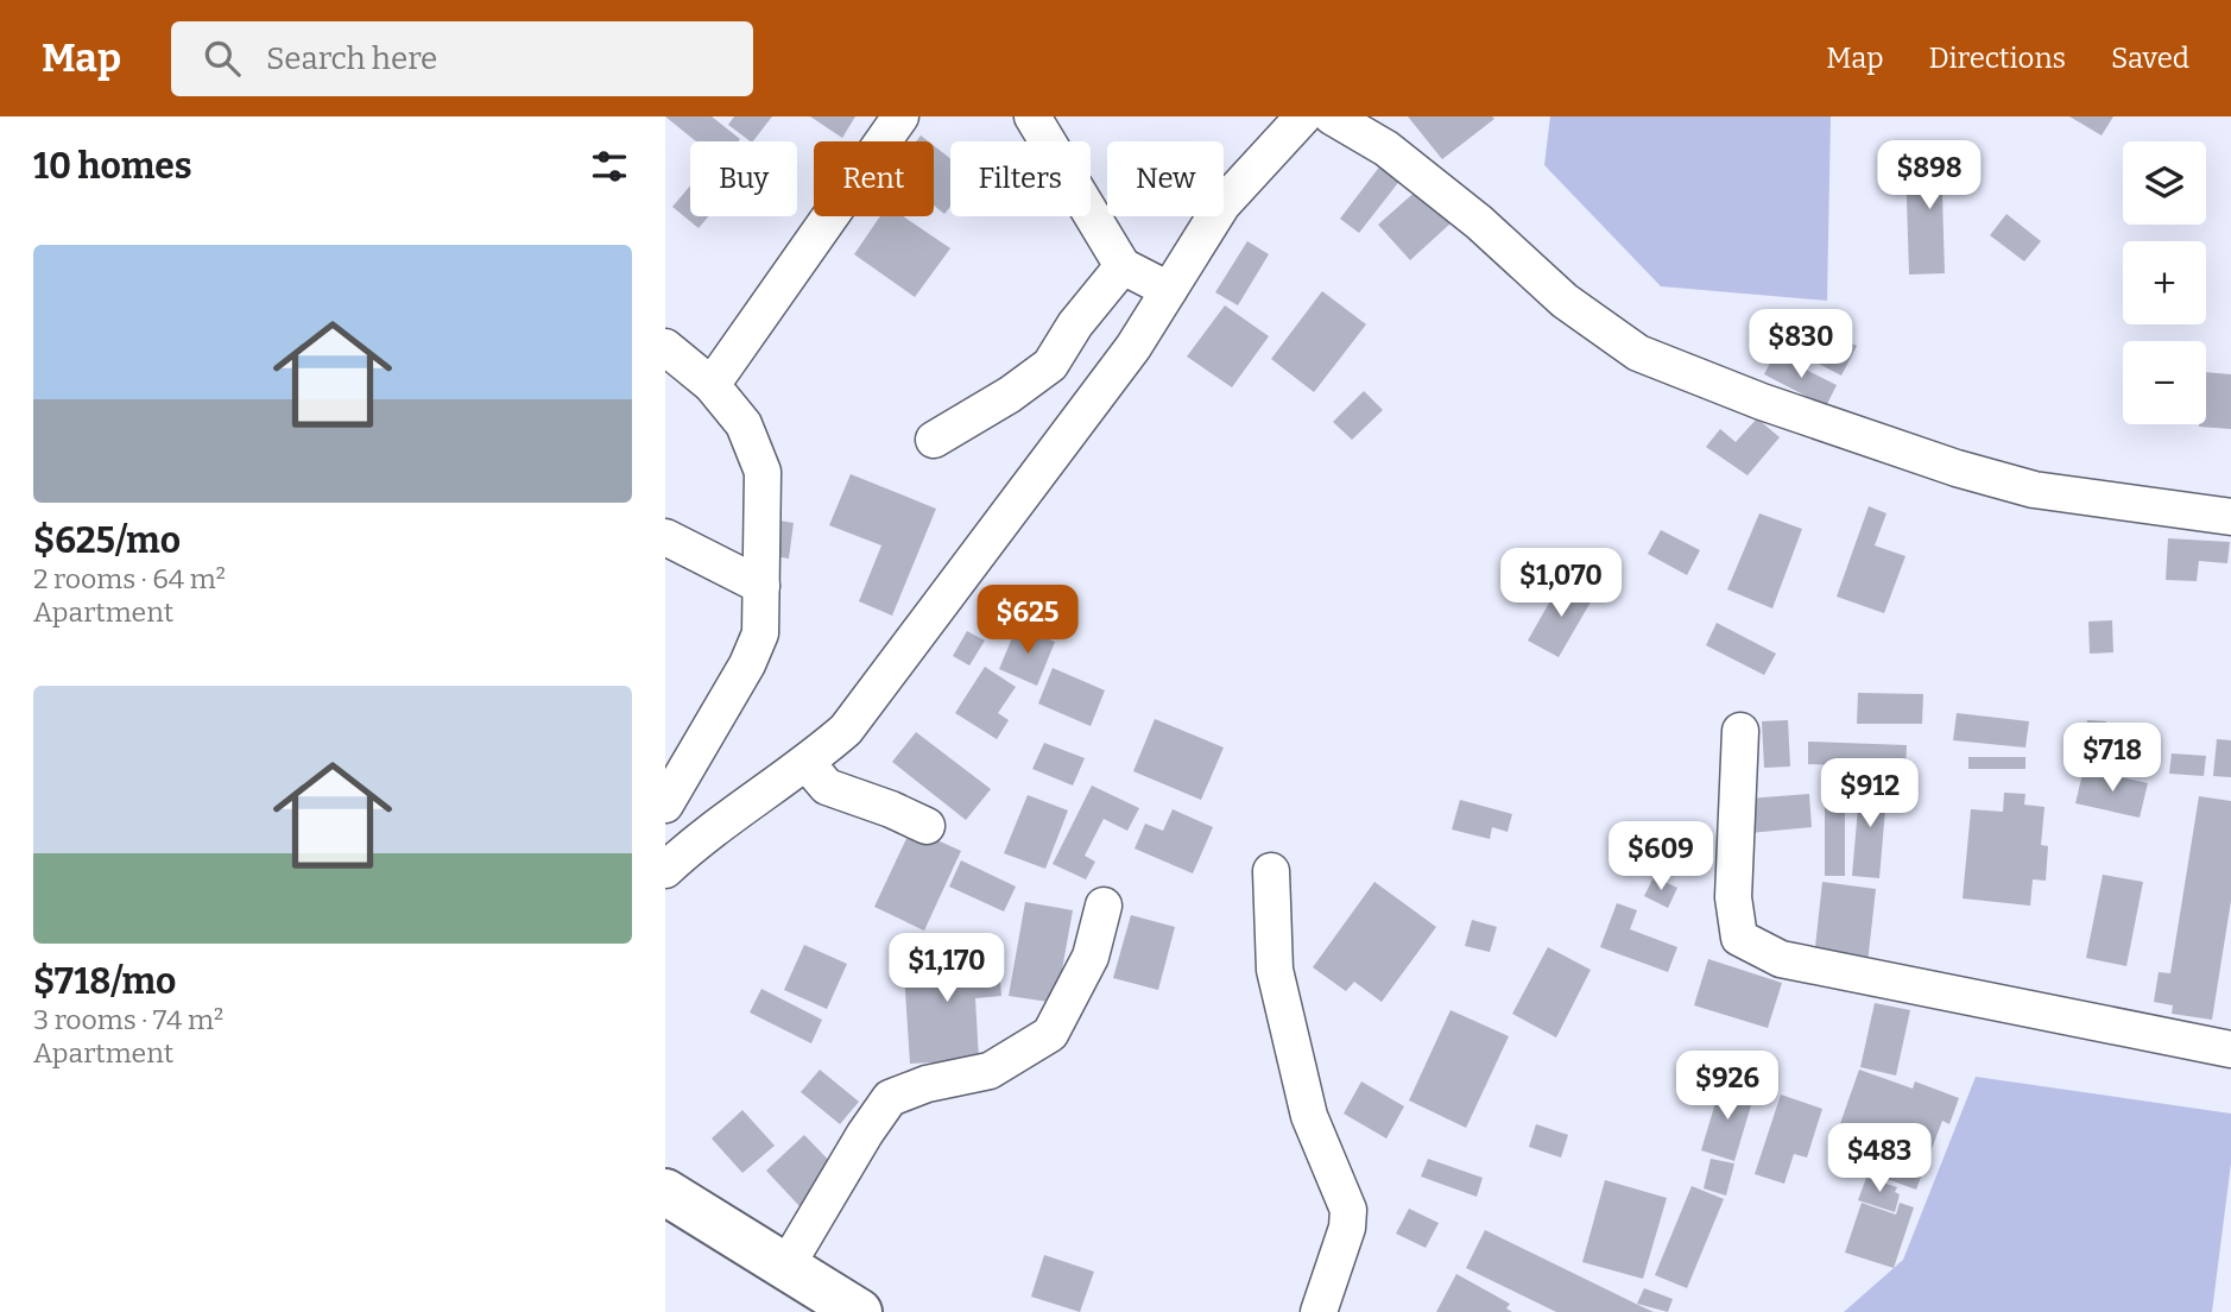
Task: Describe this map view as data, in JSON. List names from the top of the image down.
{
  "page": {
    "header": "Map",
    "search": "Search here",
    "nav": ["Map", "Directions", "Saved"],
    "heading": "10 homes",
    "price": [
      "$898",
      "$830",
      "$1,070",
      "$625",
      "$718",
      "$912",
      "$609",
      "$1,170",
      "$926",
      "$483"
    ],
    "map_buttons": ["+", "−"],
    "chip": [
      "Buy",
      "Rent",
      "Filters",
      "New"
    ],
    "list": [
      {
        "name": "$625/mo",
        "note": "2 rooms · 64 m² · Apartment"
      },
      {
        "name": "$718/mo",
        "note": "3 rooms · 74 m² · Apartment"
      }
    ]
  }
}
